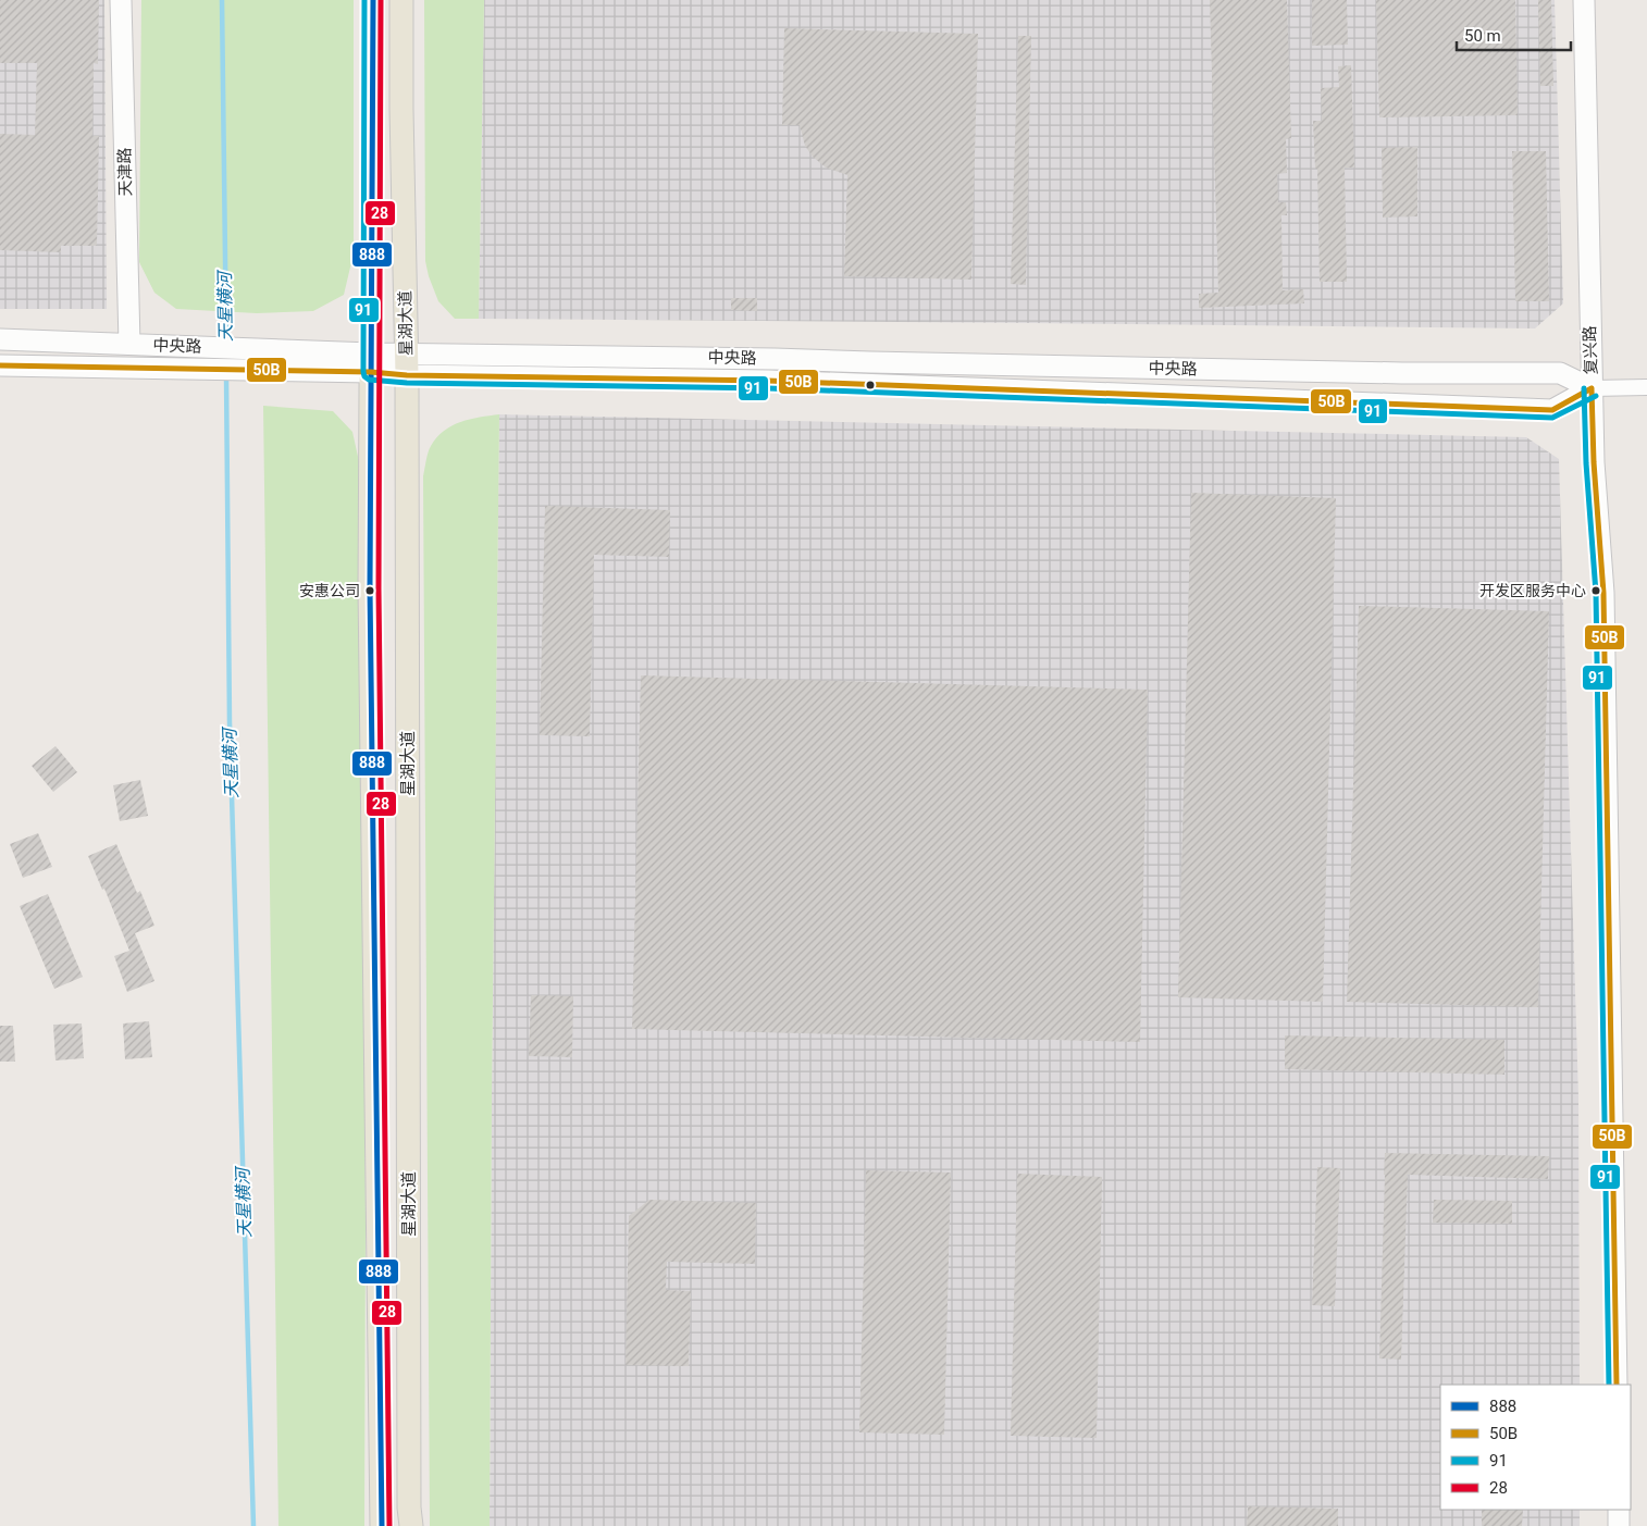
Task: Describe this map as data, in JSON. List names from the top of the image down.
{
  "streets": {
    "main road": ["星湖大道"],
    "street": ["天津路", "中央路", "复兴路"]
  },
  "crossings": [
    ["天津路", "中央路"],
    ["星湖大道", "中央路"],
    ["中央路", "复兴路"]
  ],
  "water": ["天星横河"],
  "places": ["安惠公司", "开发区服务中心"],
  "lines": [
    "transit line 888",
    "transit line 91",
    "transit line 28",
    "transit line 50B"
  ],
  "legend": [
    "888",
    "50B",
    "91",
    "28"
  ],
  "scale_bar": "50 m"
}
